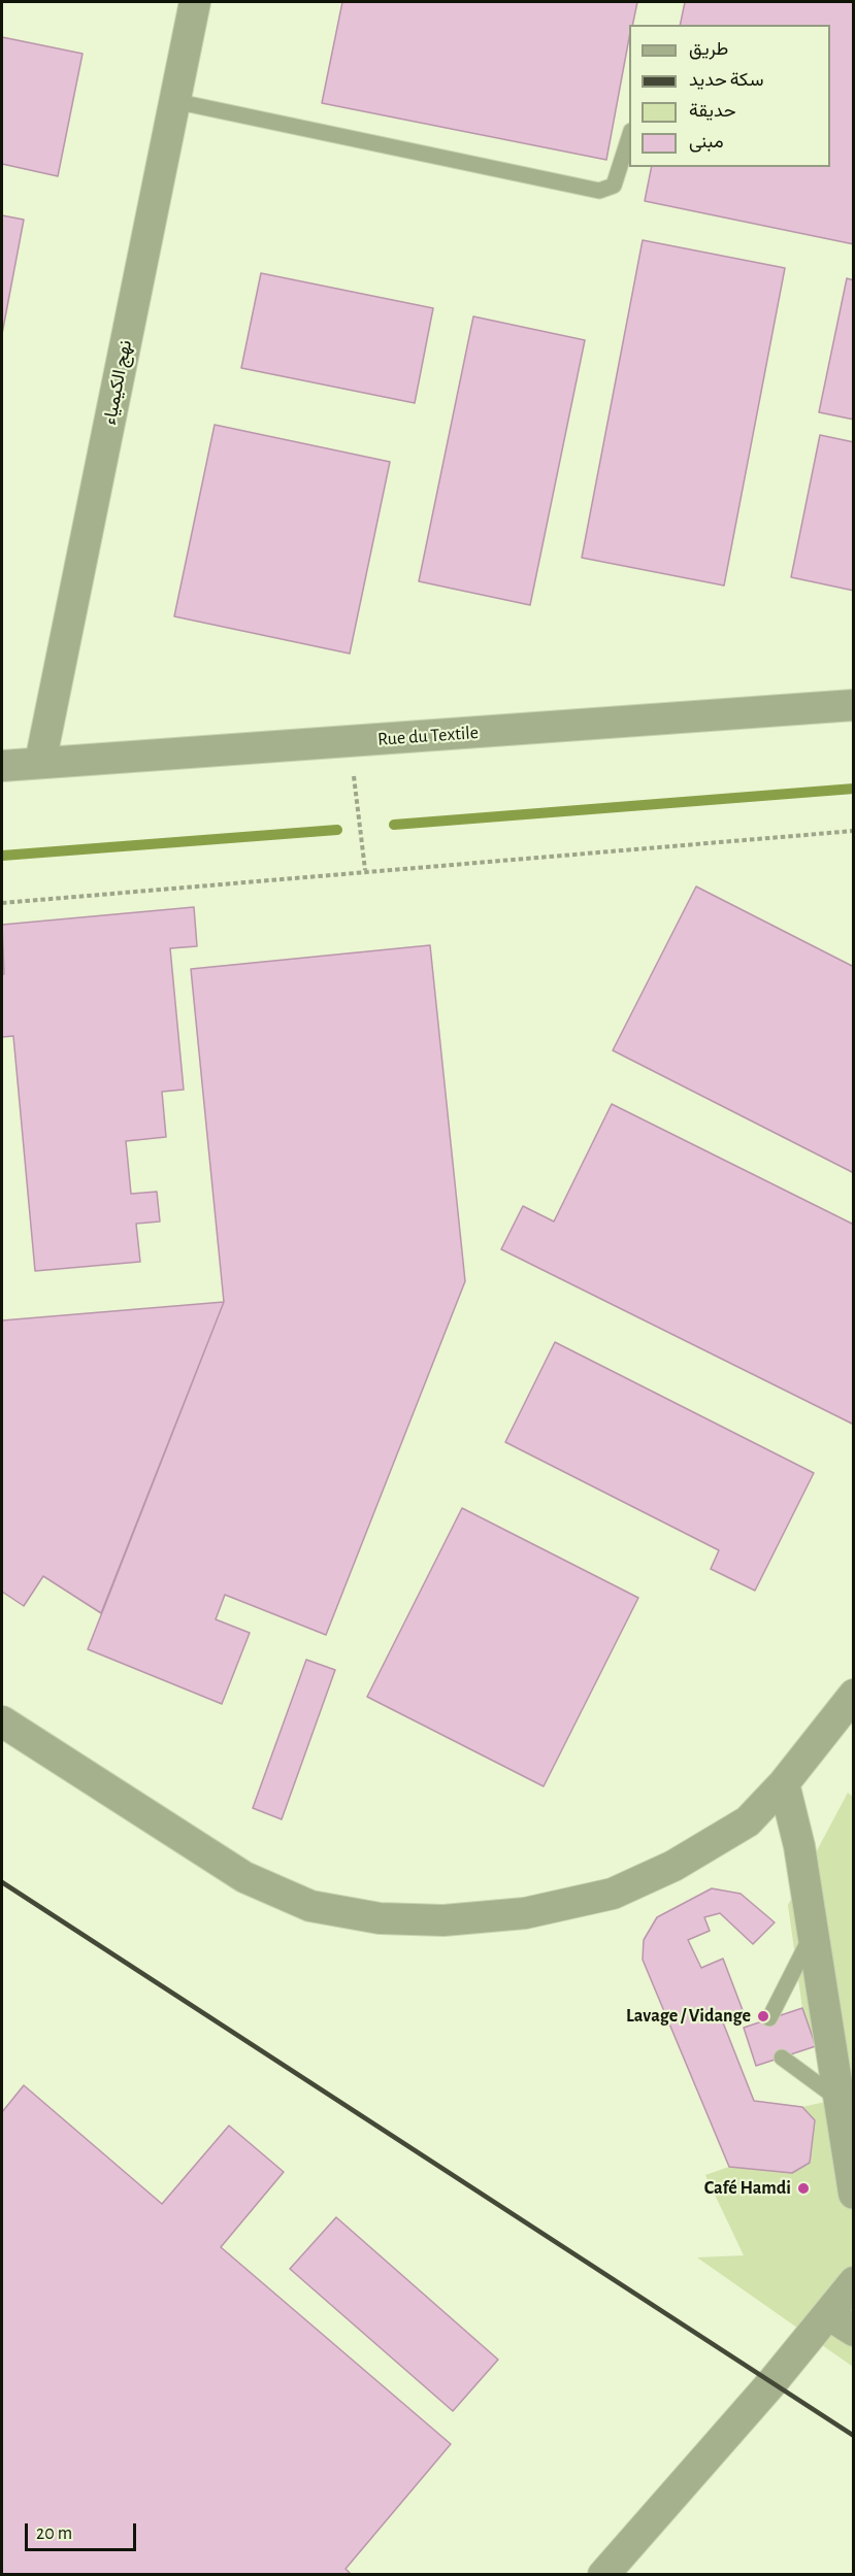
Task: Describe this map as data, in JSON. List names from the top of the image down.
{
  "streets": {
    "street": ["نهج الكيمياء", "Rue du Textile"]
  },
  "crossings": [
    ["نهج الكيمياء", "Rue du Textile"]
  ],
  "places": ["Lavage / Vidange", "Café Hamdi"],
  "legend": [
    "طريق",
    "سكة حديد",
    "حديقة",
    "مبنى"
  ],
  "scale_bar": "20 m"
}
